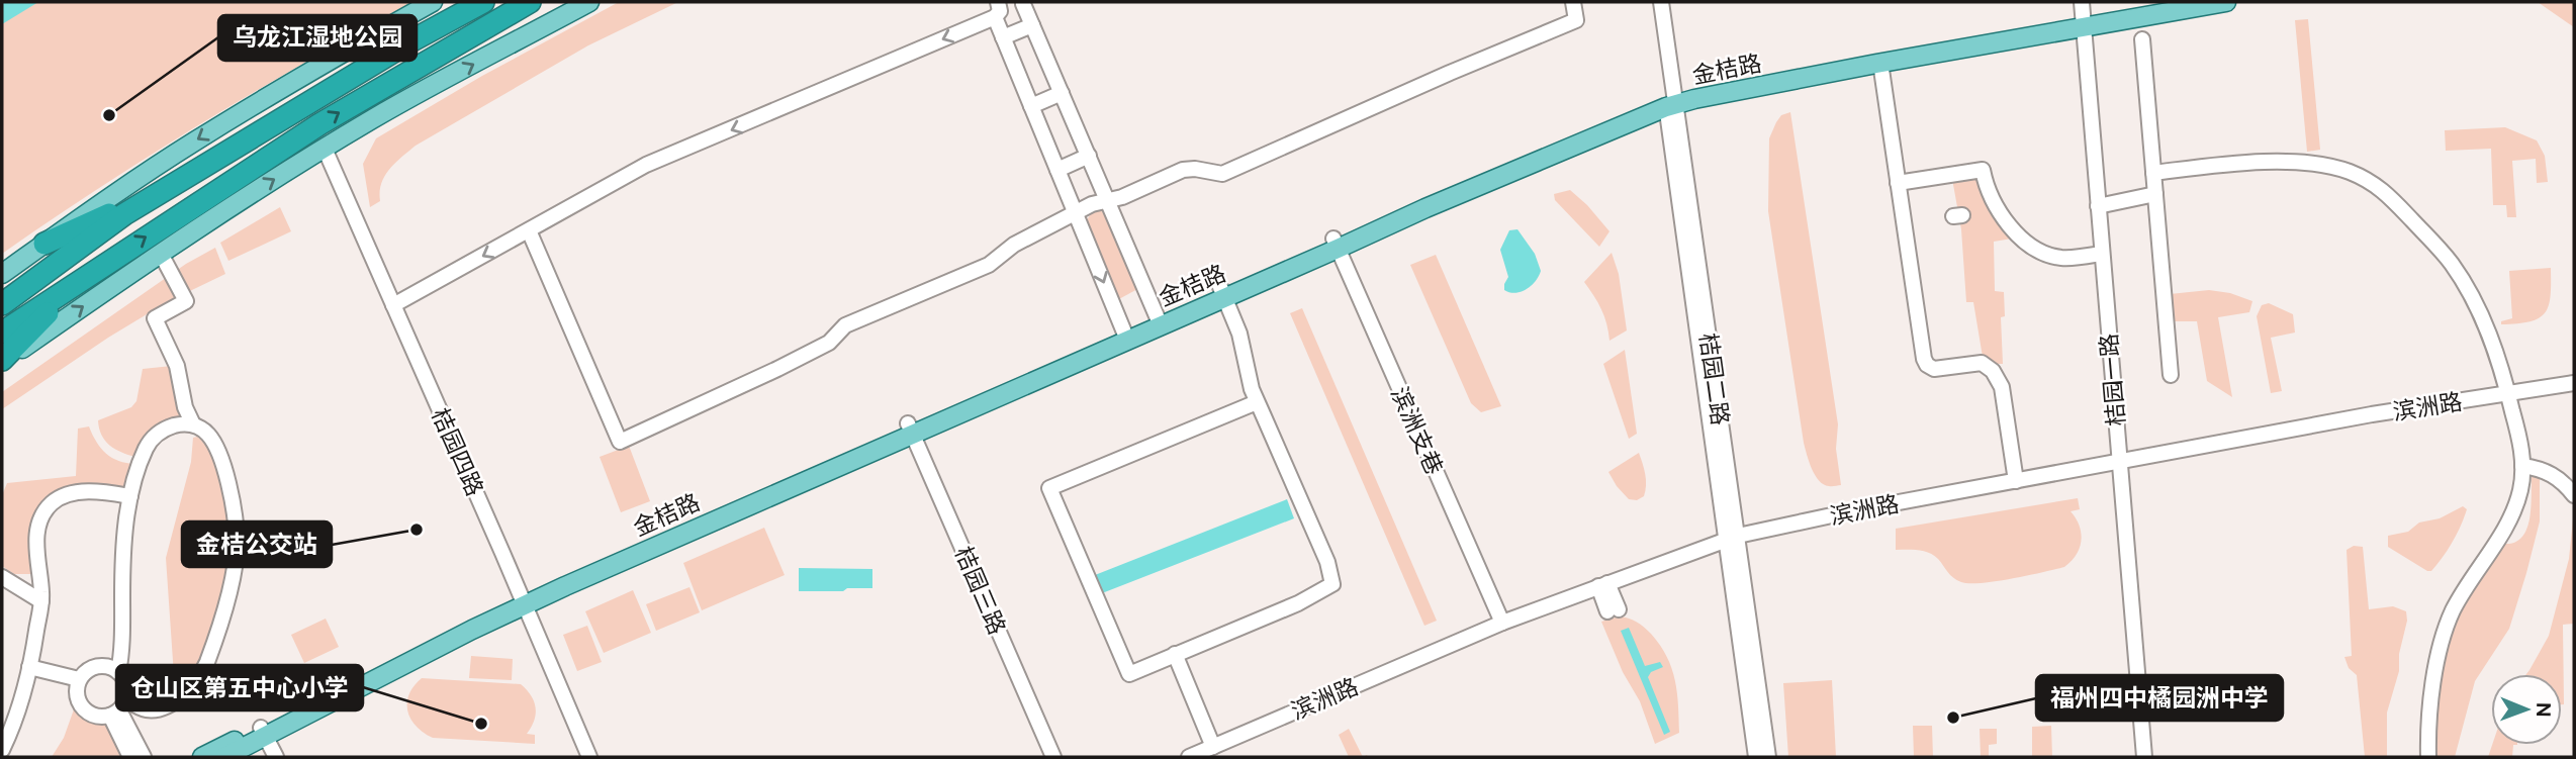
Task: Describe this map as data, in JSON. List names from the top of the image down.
{
  "streets": {
    "main road": ["金桔路"],
    "street": [
      "桔园二路",
      "桔园一路",
      "滨洲路",
      "滨洲支巷",
      "桔园四路",
      "桔园三路"
    ]
  },
  "crossings": [
    ["金桔路", "桔园二路"],
    ["金桔路", "桔园一路"],
    ["金桔路", "滨洲支巷"],
    ["金桔路", "桔园四路"],
    ["金桔路", "桔园三路"],
    ["桔园二路", "滨洲路"],
    ["桔园一路", "滨洲路"],
    ["滨洲路", "滨洲支巷"]
  ],
  "places": [
    "乌龙江湿地公园",
    "金桔公交站",
    "福州四中橘园洲中学",
    "仓山区第五中心小学"
  ],
  "north": "right"
}
